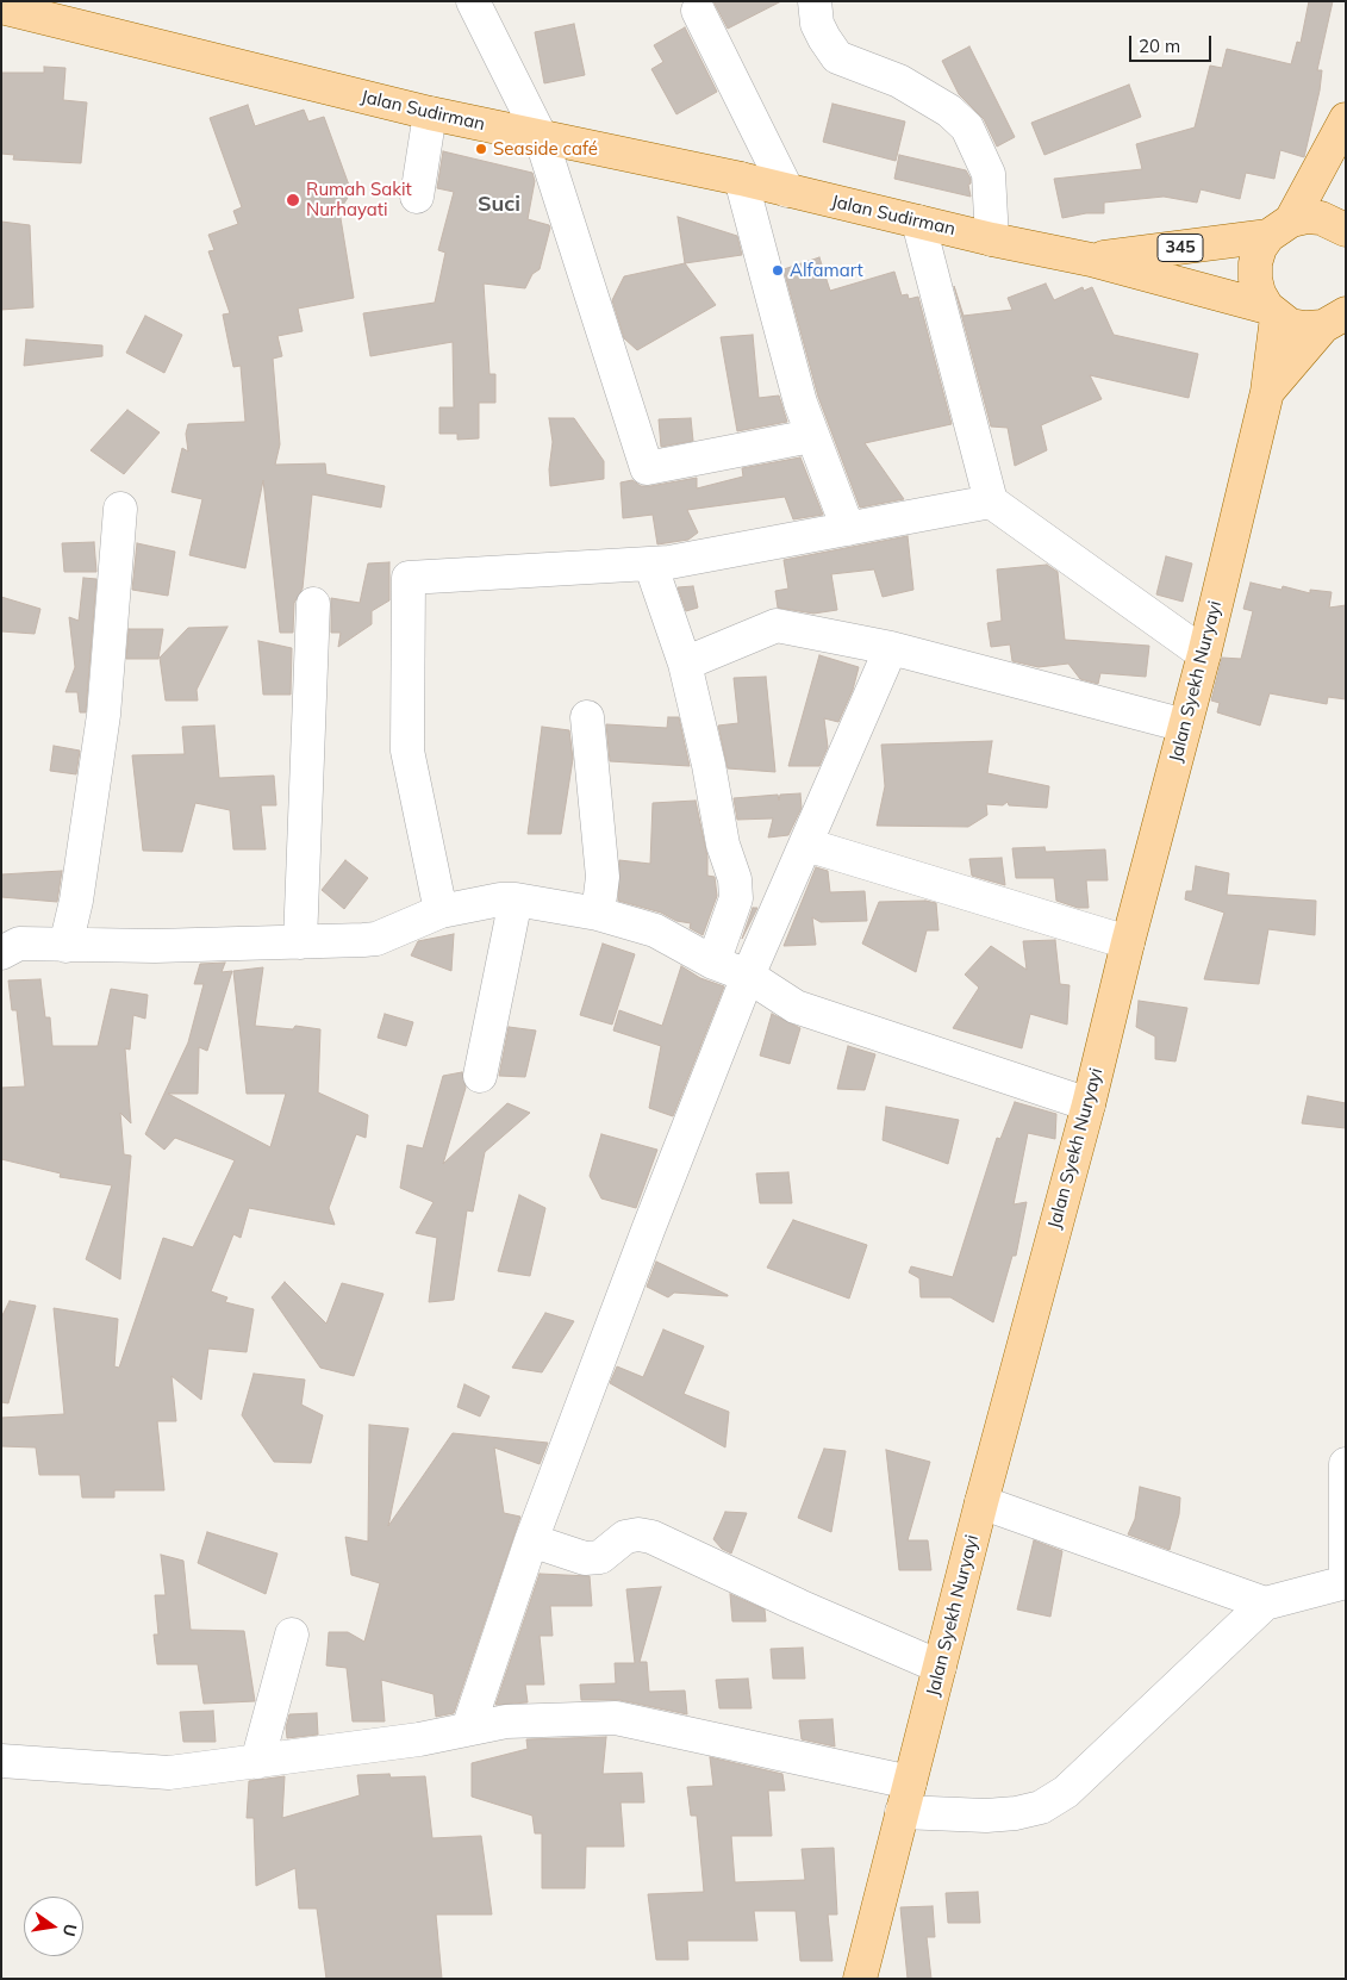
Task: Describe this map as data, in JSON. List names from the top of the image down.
{
  "streets": {
    "main road": ["Jalan Sudirman", "345", "Jalan Syekh Nuryayi"]
  },
  "crossings": [
    ["Jalan Sudirman", "Jalan Syekh Nuryayi"]
  ],
  "districts": ["Suci"],
  "places": ["Seaside café", "Rumah Sakit Nurhayati", "Alfamart"],
  "scale_bar": "20 m",
  "north": "right"
}
